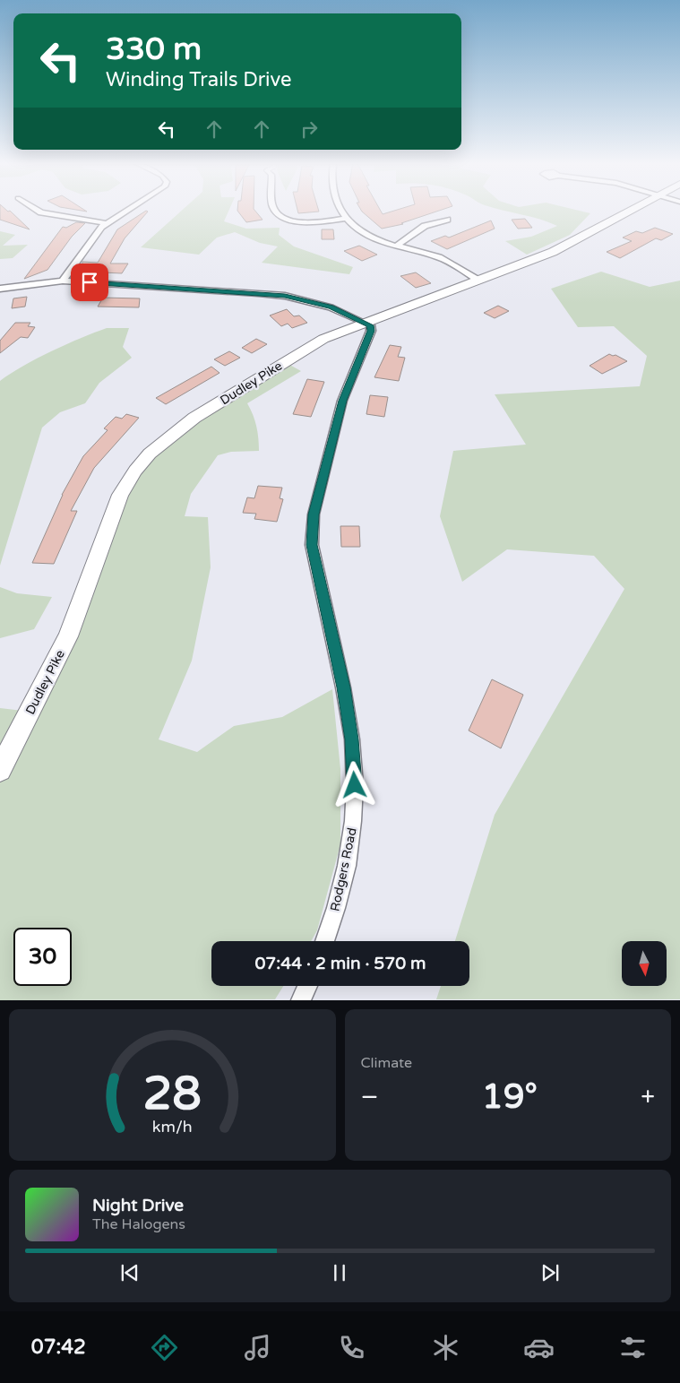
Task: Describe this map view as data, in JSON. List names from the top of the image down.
{
  "streets": {
    "street": ["Dudley Pike", "Rodgers Road"]
  },
  "crossings": [
    ["Dudley Pike", "Rodgers Road"]
  ],
  "north": "bottom",
  "page": {
    "turn": ["330 m", "Winding Trails Drive"],
    "limit": "30",
    "trip": "07:44 · 2 min · 570 m",
    "tile": "Climate",
    "heat": ["−", "19°", "+"],
    "song": ["Night Drive", "The Halogens"],
    "tabs": "07:42",
    "gauge": ["28", "km/h"]
  }
}
